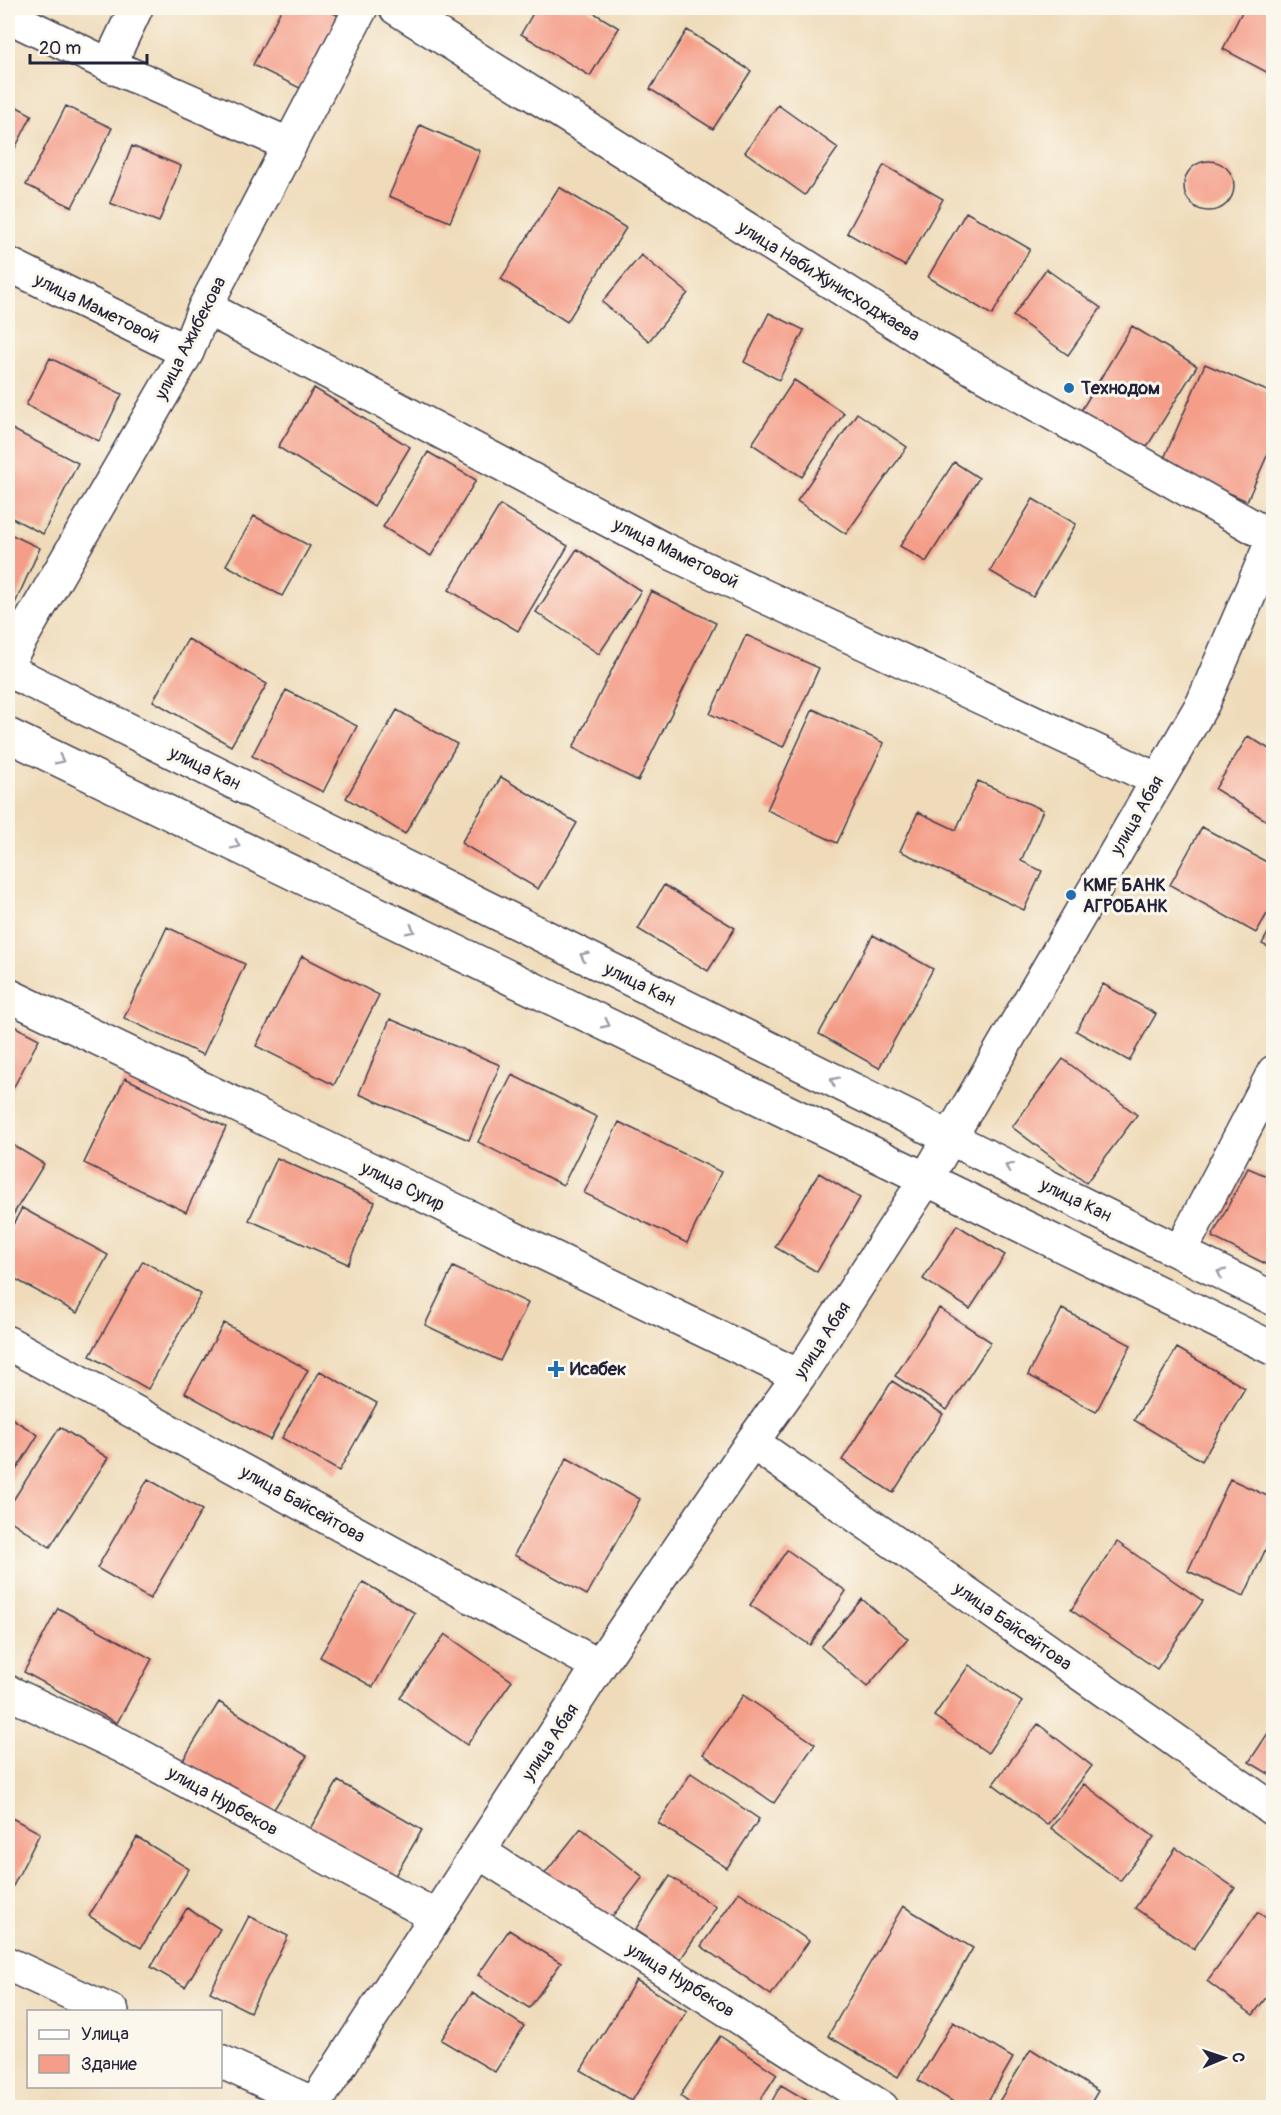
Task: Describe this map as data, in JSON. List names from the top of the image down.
{
  "streets": {
    "street": [
      "улица Наби Жунисходжаева",
      "улица Маметовой",
      "улица Ажибекова",
      "улица Кан",
      "улица Абая",
      "улица Сугир",
      "улица Байсейтова",
      "улица Нурбеков"
    ]
  },
  "crossings": [
    ["улица Наби Жунисходжаева", "улица Абая"],
    ["улица Маметовой", "улица Ажибекова"],
    ["улица Маметовой", "улица Абая"],
    ["улица Кан", "улица Абая"],
    ["улица Абая", "улица Сугир"],
    ["улица Абая", "улица Байсейтова"],
    ["улица Абая", "улица Нурбеков"]
  ],
  "places": {
    "other": ["Технодом", "KMF БАНК АГРОБАНК"],
    "health": ["Иcабек"]
  },
  "legend": ["Улица", "Здание"],
  "scale_bar": "20 m",
  "north": "right"
}
